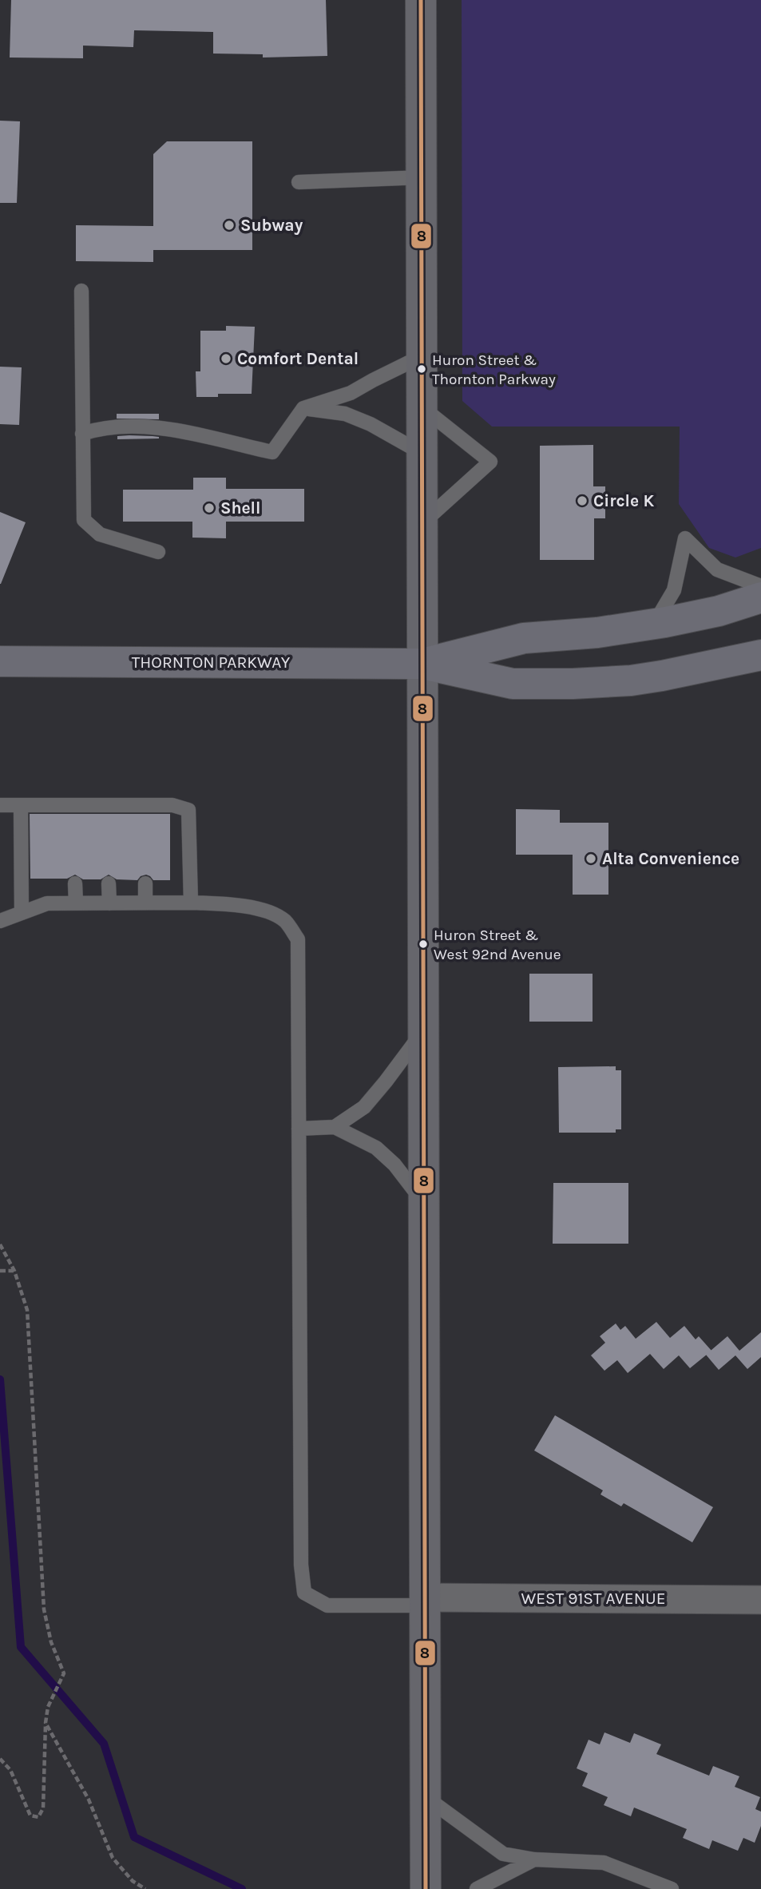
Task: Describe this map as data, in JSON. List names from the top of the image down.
{
  "streets": {
    "main road": ["THORNTON PARKWAY"],
    "street": ["WEST 91ST AVENUE"]
  },
  "places": [
    "Subway",
    "Comfort Dental",
    "Huron Street & Thornton Parkway",
    "Circle K",
    "Shell",
    "Alta Convenience",
    "Huron Street & West 92nd Avenue"
  ],
  "lines": ["transit line 8"]
}
